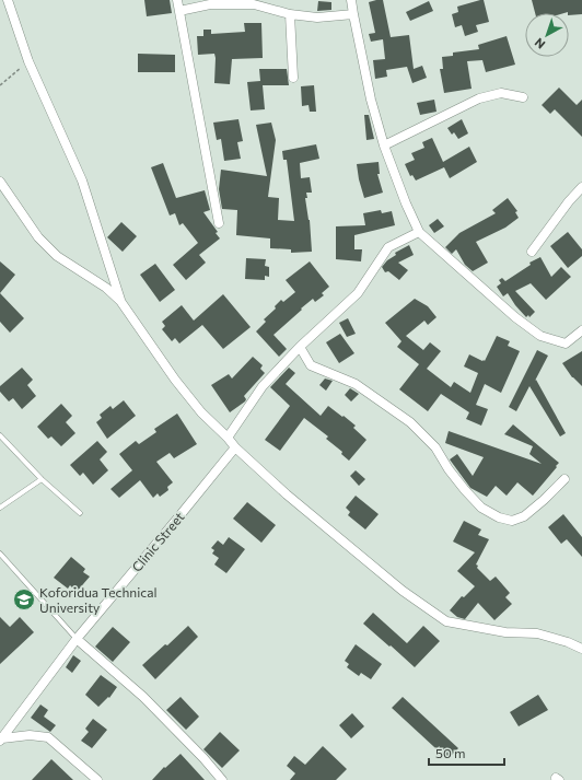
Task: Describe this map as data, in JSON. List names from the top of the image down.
{
  "streets": {
    "street": ["Clinic Street"]
  },
  "places": {
    "school or university": ["Koforidua Technical University"]
  },
  "scale_bar": "50 m",
  "north": "bottom left"
}
